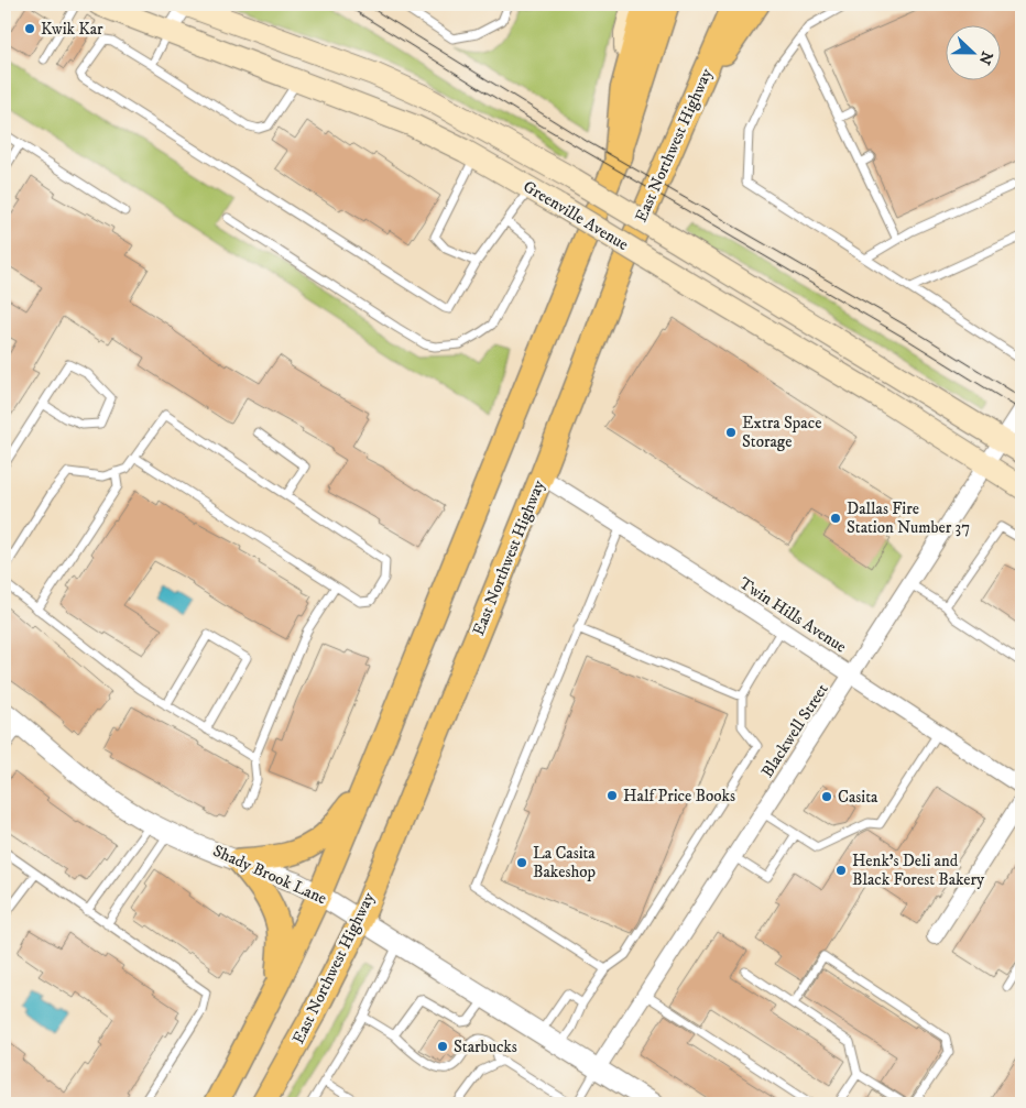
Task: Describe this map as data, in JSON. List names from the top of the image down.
{
  "streets": {
    "main road": ["East Northwest Highway", "Greenville Avenue"],
    "street": ["Twin Hills Avenue", "Blackwell Street", "Shady Brook Lane"]
  },
  "crossings": [
    ["East Northwest Highway", "Twin Hills Avenue"],
    ["East Northwest Highway", "Shady Brook Lane"],
    ["Greenville Avenue", "Blackwell Street"],
    ["Twin Hills Avenue", "Blackwell Street"],
    ["Blackwell Street", "Shady Brook Lane"]
  ],
  "places": [
    "Kwik Kar",
    "Extra Space Storage",
    "Dallas Fire Station Number 37",
    "Half Price Books",
    "Casita",
    "La Casita Bakeshop",
    "Henk's Deli and Black Forest Bakery",
    "Starbucks"
  ],
  "north": "right"
}
